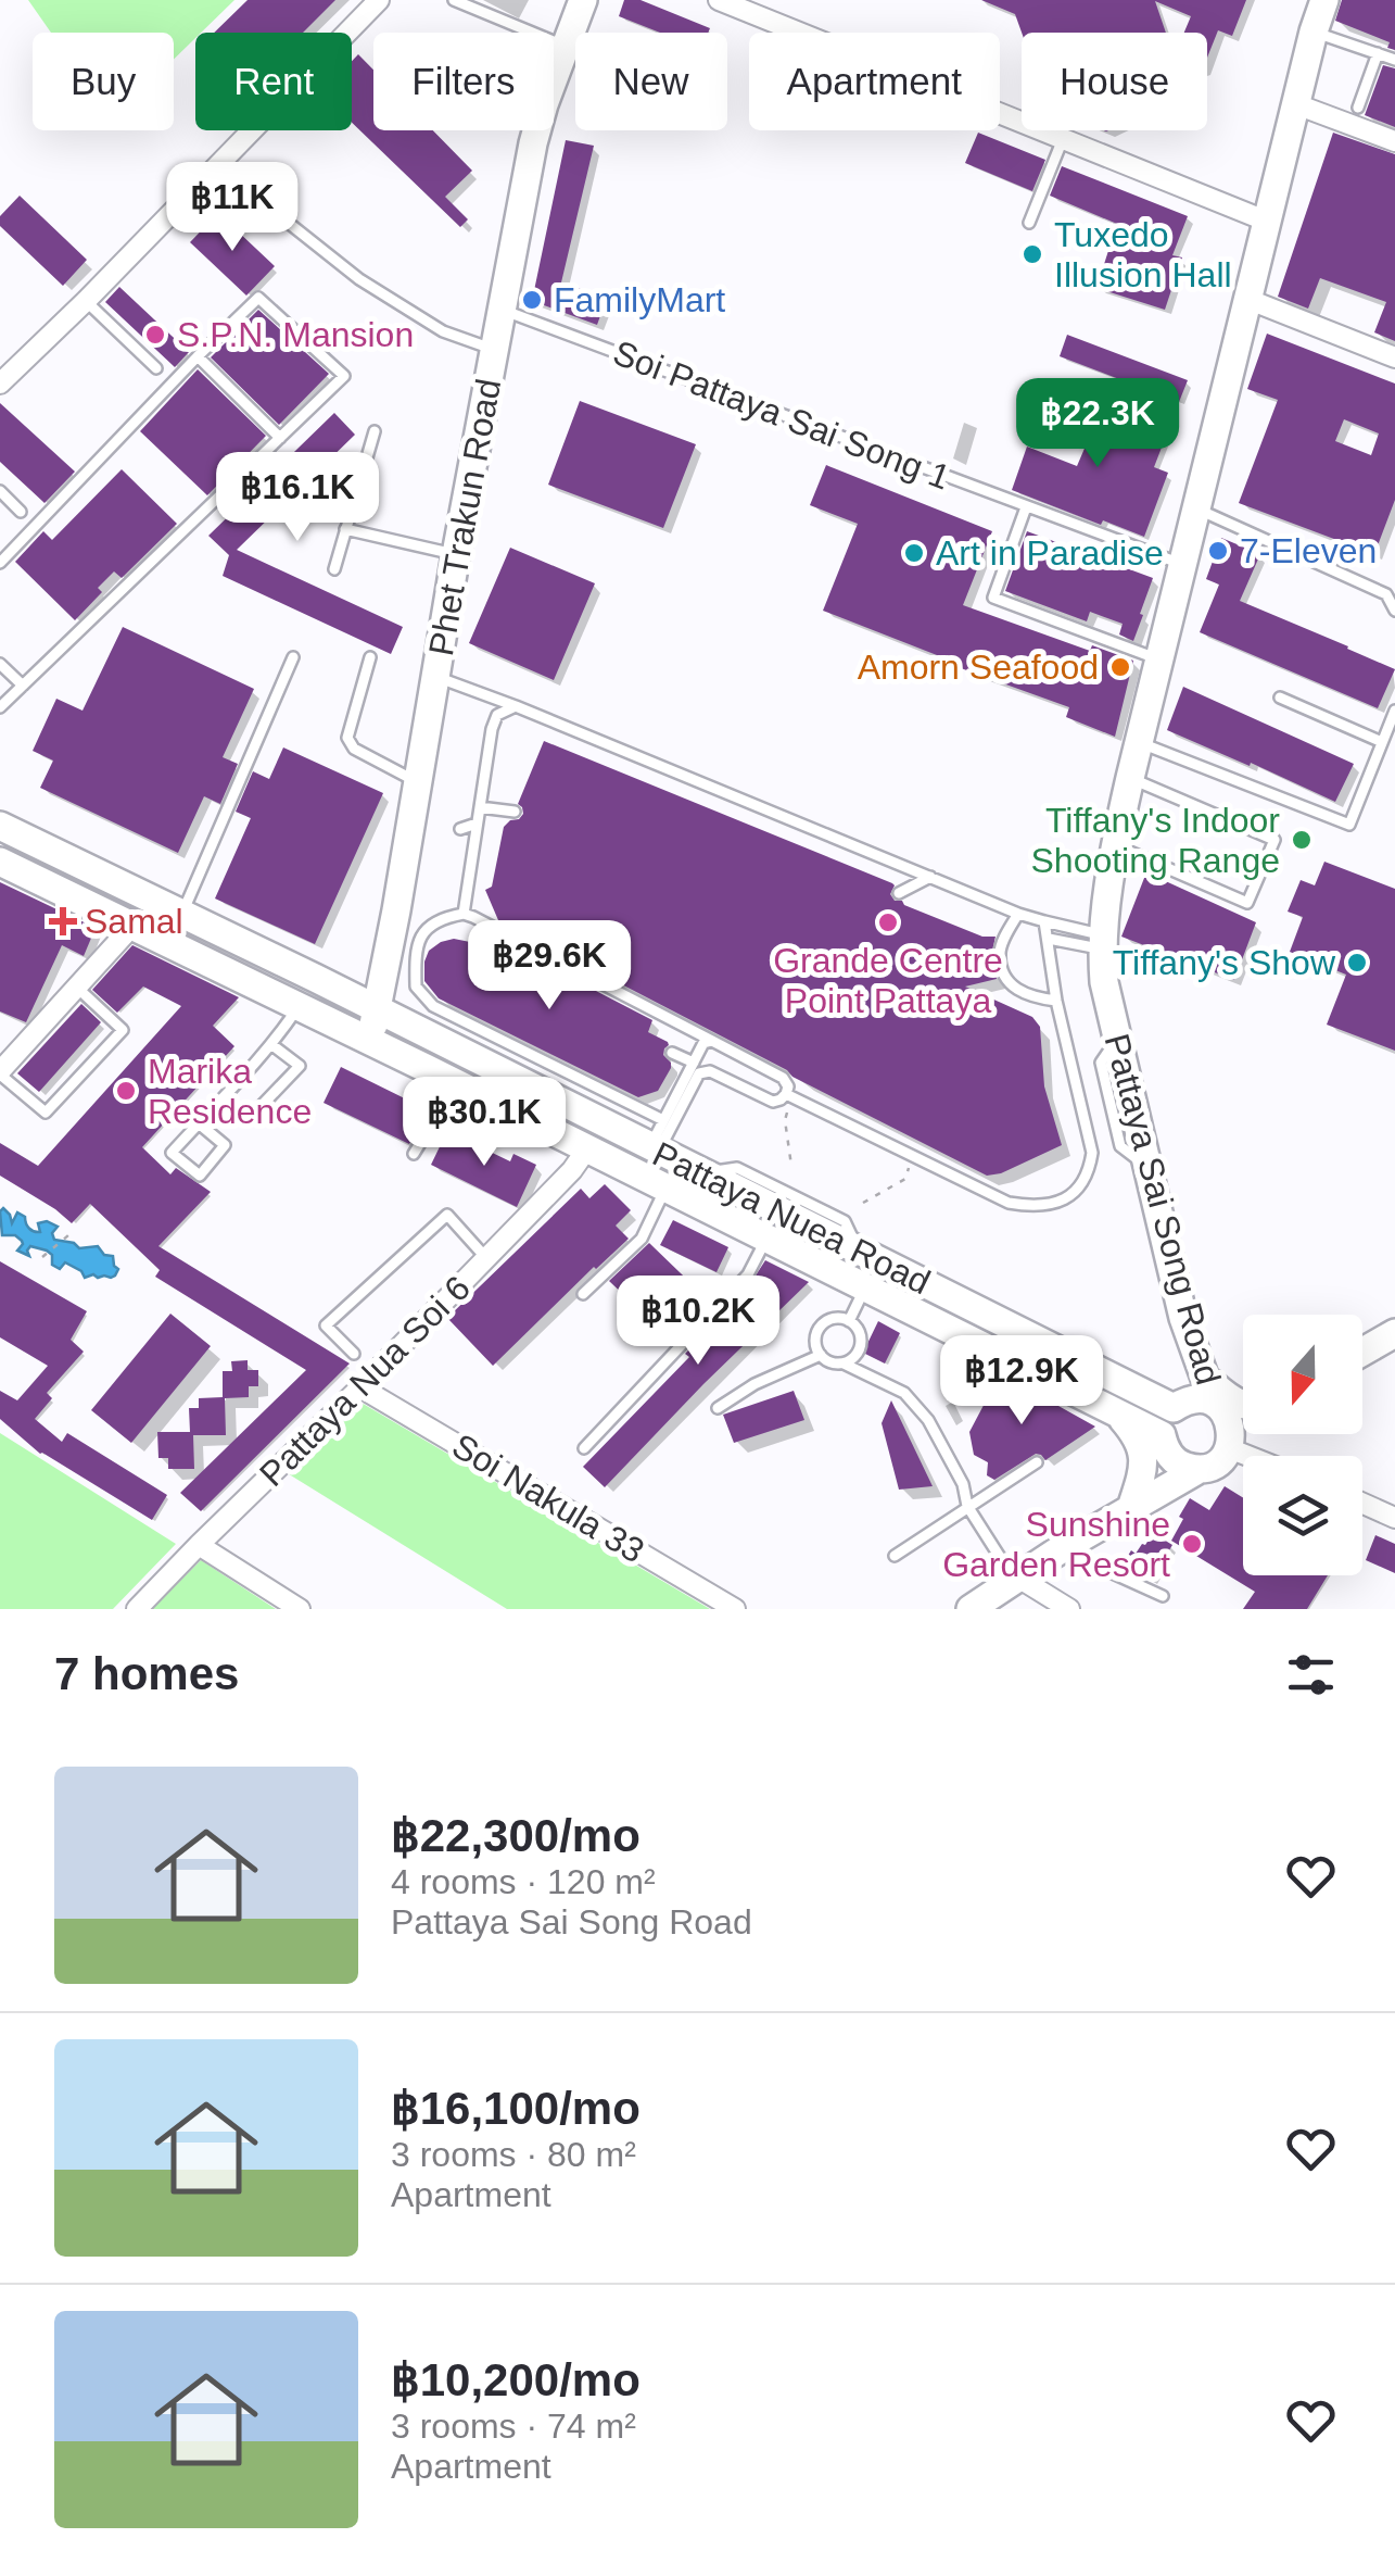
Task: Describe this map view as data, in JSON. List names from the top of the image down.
{
  "streets": {
    "main road": ["Phet Trakun Road", "Pattaya Sai Song Road", "Pattaya Nuea Road"],
    "street": ["Pattaya Nua Soi 6", "Soi Nakula 33"],
    "lane": ["Soi Pattaya Sai Song 1"]
  },
  "crossings": [
    ["Soi Pattaya Sai Song 1", "Phet Trakun Road"],
    ["Soi Pattaya Sai Song 1", "Pattaya Sai Song Road"],
    ["Phet Trakun Road", "Pattaya Nuea Road"],
    ["Pattaya Sai Song Road", "Pattaya Nuea Road"],
    ["Pattaya Nuea Road", "Pattaya Nua Soi 6"],
    ["Pattaya Nua Soi 6", "Soi Nakula 33"]
  ],
  "places": {
    "other": [
      "Tuxedo Illusion Hall",
      "FamilyMart",
      "S.P.N. Mansion",
      "7-Eleven",
      "Art in Paradise",
      "Amorn Seafood",
      "Tiffany's Indoor Shooting Range",
      "Grande Centre Point Pattaya",
      "Tiffany's Show",
      "Marika Residence",
      "Sunshine Garden Resort"
    ],
    "health": ["Samal"]
  },
  "north": "bottom",
  "page": {
    "chip": [
      "Buy",
      "Rent",
      "Filters",
      "New",
      "Apartment",
      "House"
    ],
    "price": [
      "฿11K",
      "฿22.3K",
      "฿16.1K",
      "฿29.6K",
      "฿30.1K",
      "฿10.2K",
      "฿12.9K"
    ],
    "heading": "7 homes",
    "list": [
      {
        "name": "฿22,300/mo",
        "note": "4 rooms · 120 m² · Pattaya Sai Song Road"
      },
      {
        "name": "฿16,100/mo",
        "note": "3 rooms · 80 m² · Apartment"
      },
      {
        "name": "฿10,200/mo",
        "note": "3 rooms · 74 m² · Apartment"
      }
    ]
  }
}
